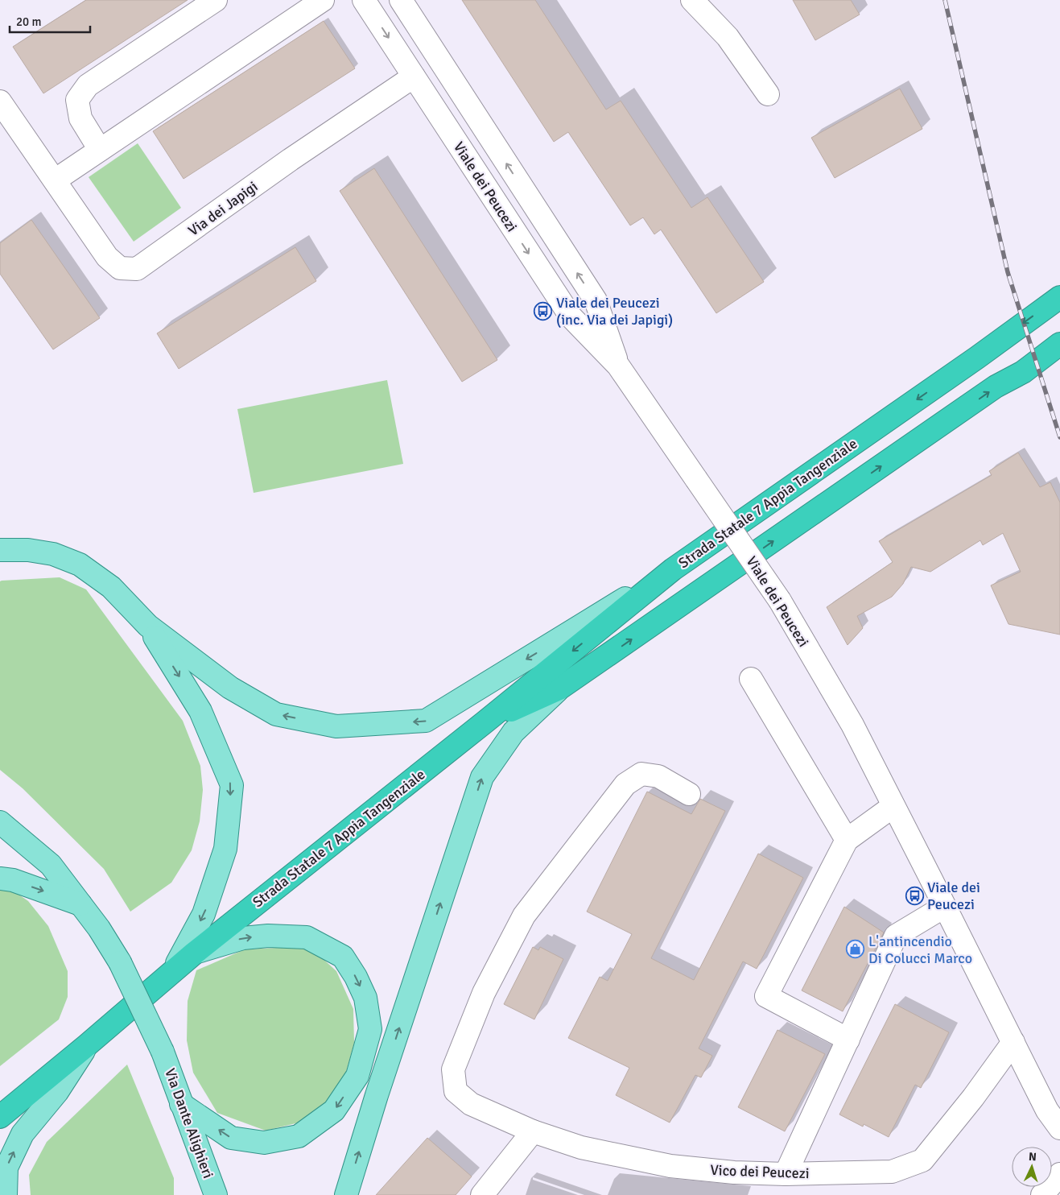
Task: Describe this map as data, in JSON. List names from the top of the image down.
{
  "streets": {
    "highway": ["Strada Statale 7 Appia Tangenziale"],
    "main road": ["Via Dante Alighieri"],
    "street": ["Viale dei Peucezi", "Via dei Japigi", "Vico dei Peucezi"]
  },
  "crossings": [
    ["Viale dei Peucezi", "Via dei Japigi"],
    ["Viale dei Peucezi", "Vico dei Peucezi"]
  ],
  "places": {
    "bus stop": ["Viale dei Peucezi (inc. Via dei Japigi)", "Viale dei Peucezi"],
    "shop": ["L'antincendio Di Colucci Marco"]
  },
  "scale_bar": "20 m",
  "north": "top"
}
